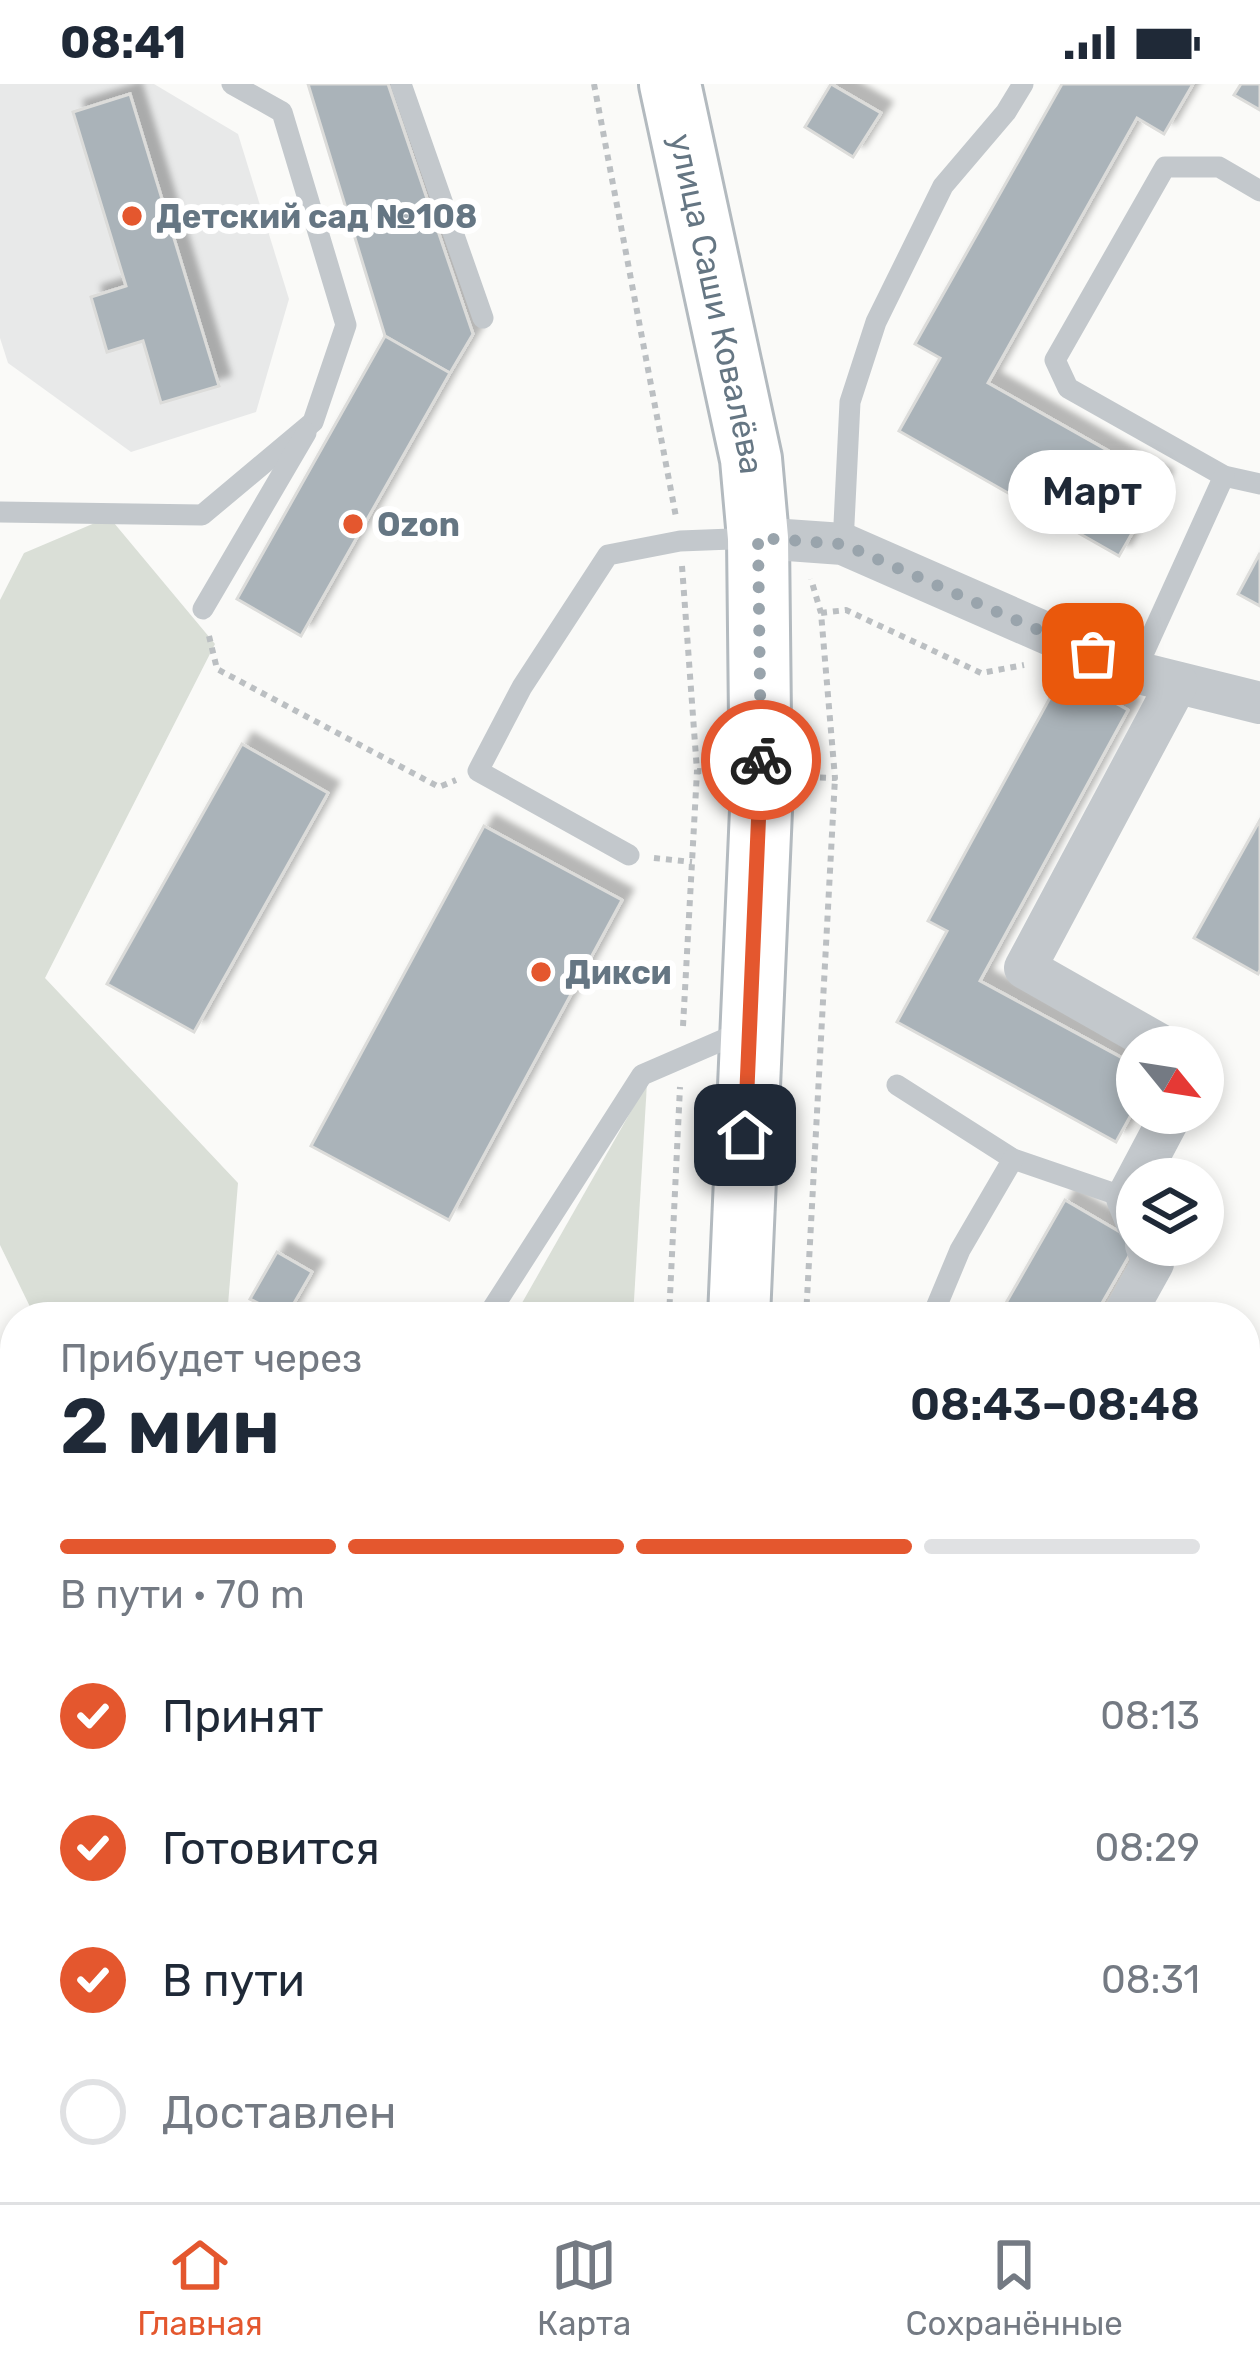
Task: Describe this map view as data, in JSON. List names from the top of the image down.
{
  "streets": {
    "street": ["улица Саши Ковалёва"]
  },
  "places": [
    "Детский сад №108",
    "Ozon",
    "Март",
    "Дикси"
  ],
  "north": "bottom right",
  "page": {
    "status": "08:41",
    "bubble": "Март",
    "heading": ["2 мин", "Прибудет через", "08:43–08:48"],
    "bar": "В пути · 70 m",
    "list": [
      ["Принят", "08:13"],
      ["Готовится", "08:29"],
      ["В пути", "08:31"],
      "Доставлен"
    ],
    "tabs": ["Главная", "Карта", "Сохранённые"]
  }
}
